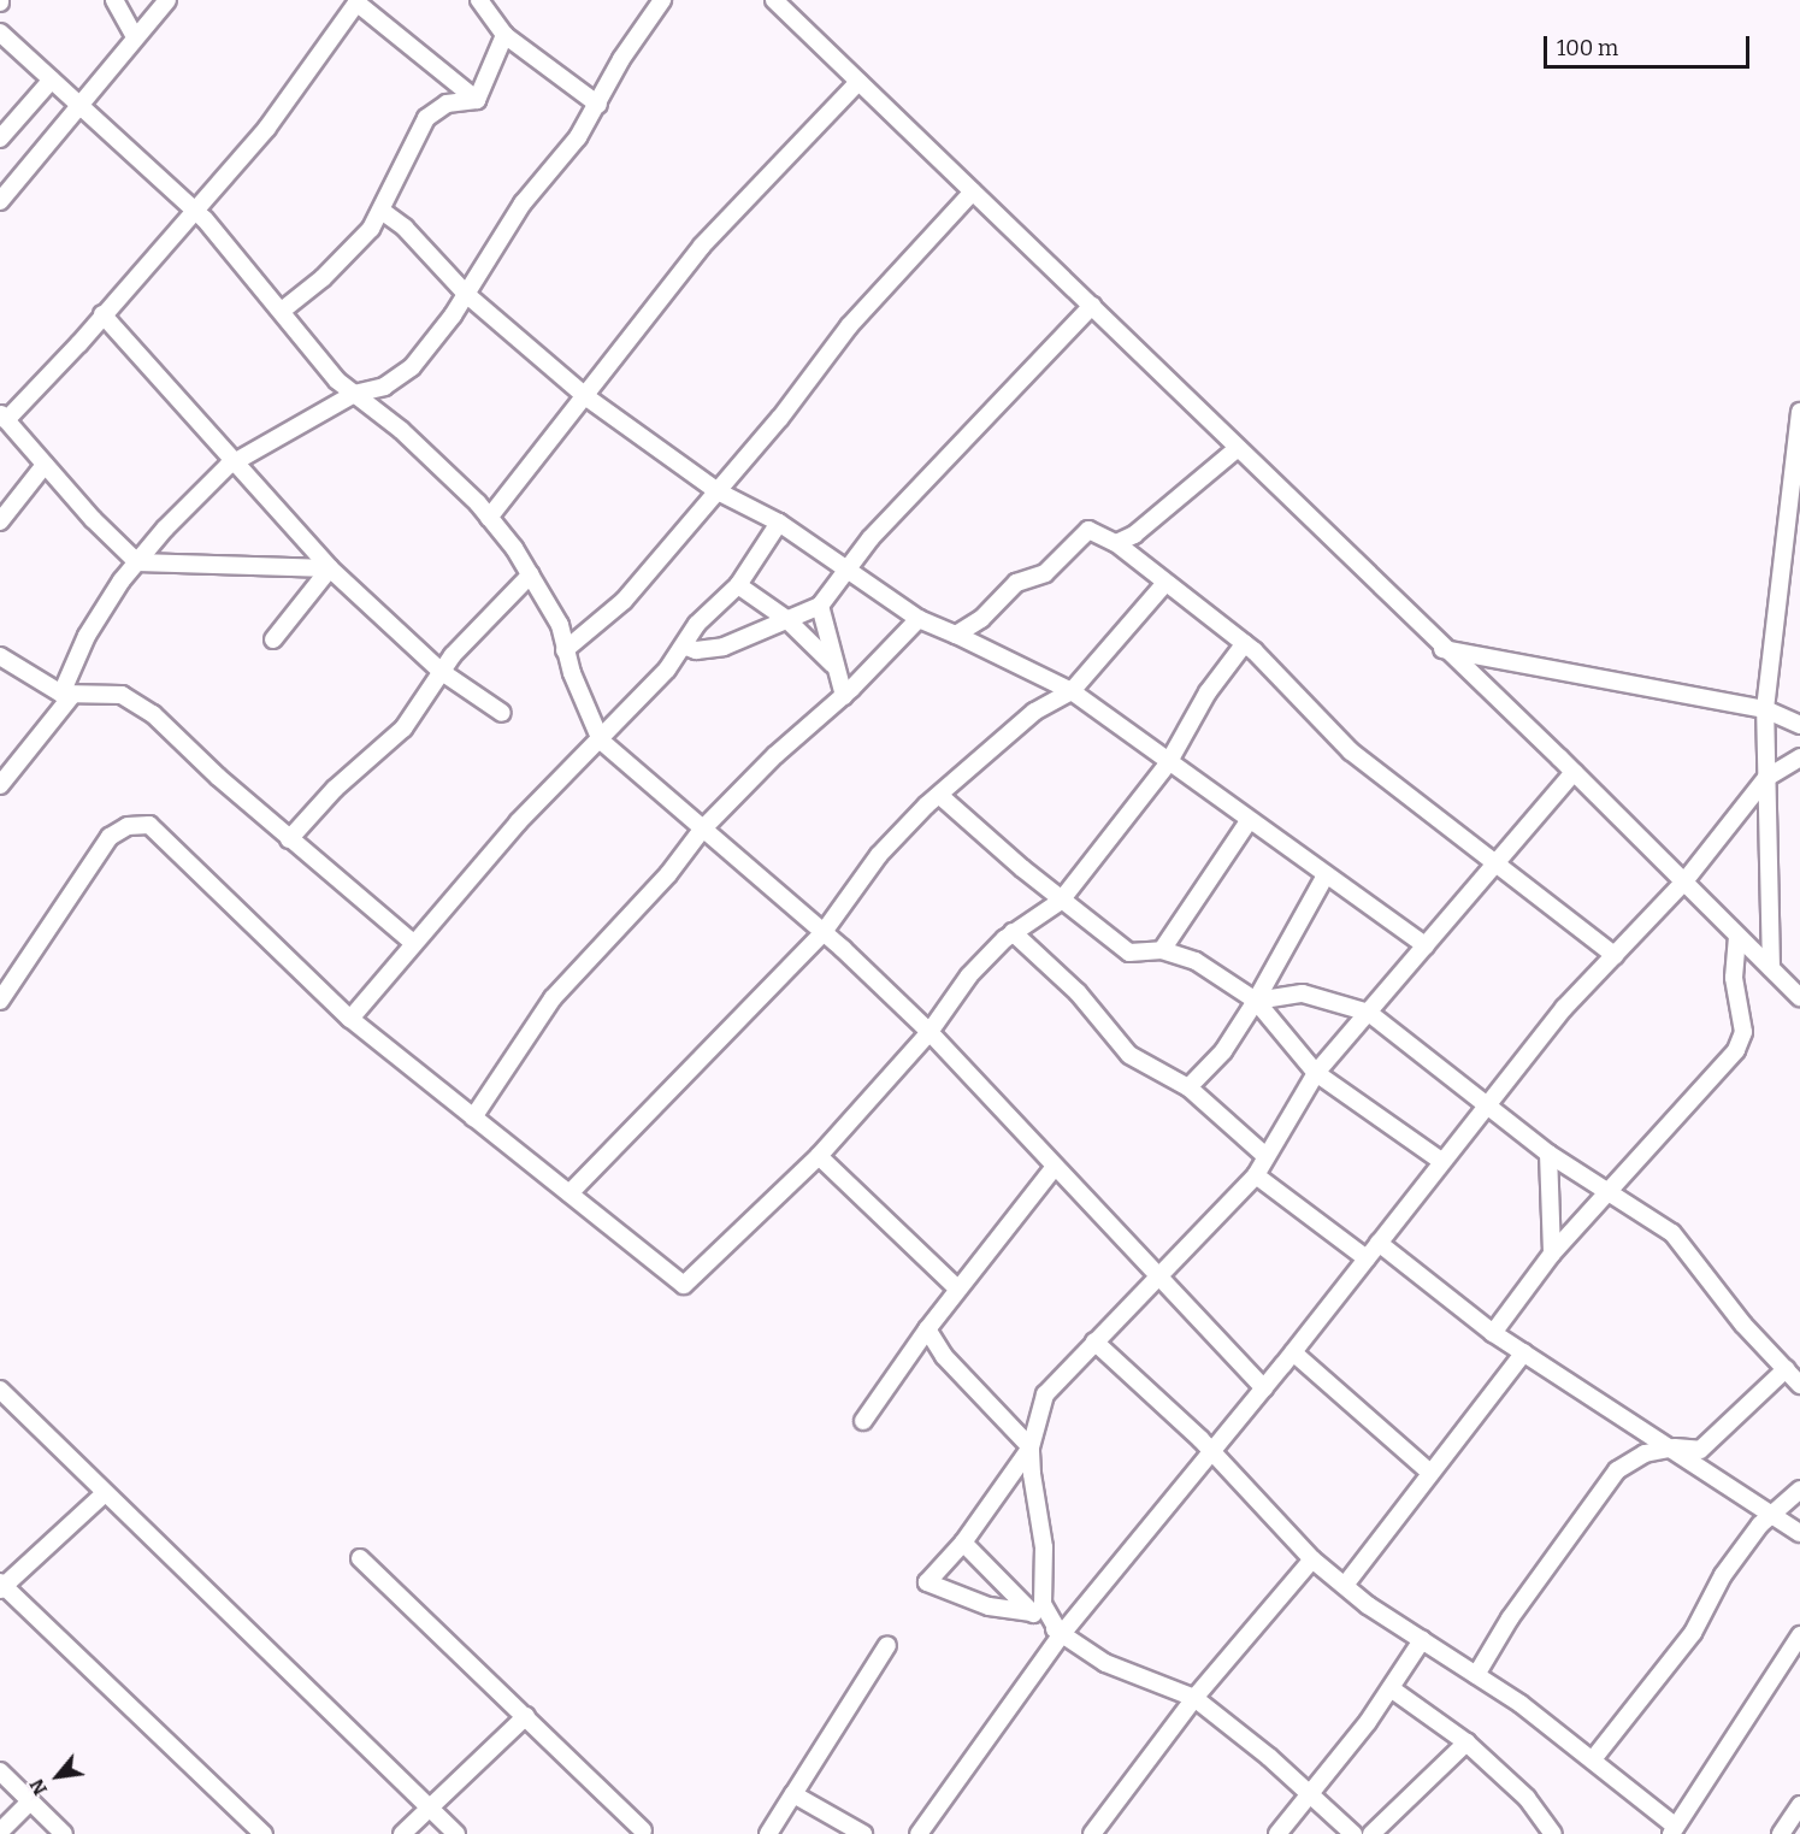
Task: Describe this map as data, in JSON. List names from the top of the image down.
{
  "scale_bar": "100 m",
  "north": "bottom left"
}
